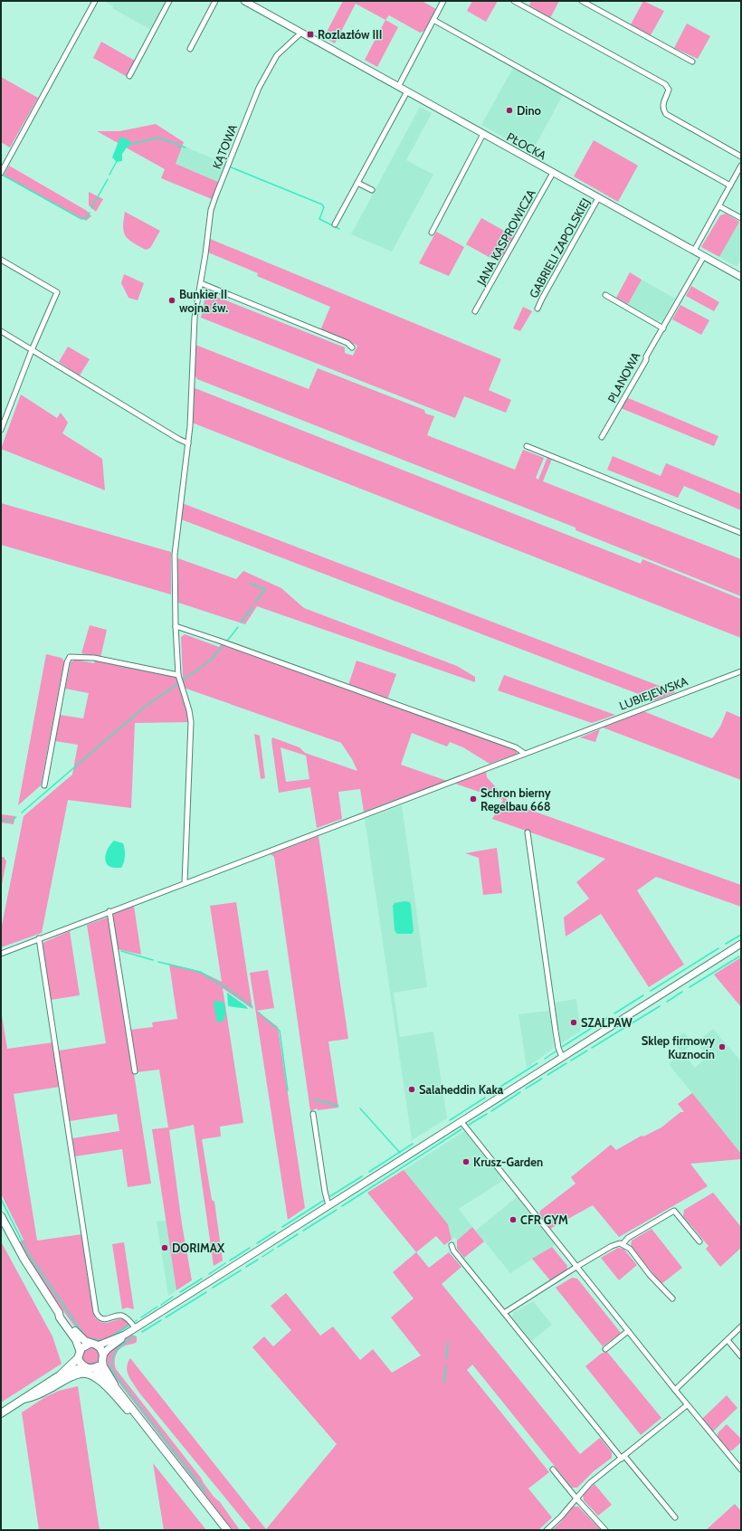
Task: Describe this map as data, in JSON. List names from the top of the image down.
{
  "streets": {
    "street": [
      "PŁOCKA",
      "KĄTOWA",
      "JANA KASPROWICZA",
      "GABRIELI ZAPOLSKIEJ",
      "PLANOWA",
      "LUBIEJEWSKA"
    ]
  },
  "crossings": [
    ["PŁOCKA", "KĄTOWA"],
    ["PŁOCKA", "JANA KASPROWICZA"],
    ["PŁOCKA", "GABRIELI ZAPOLSKIEJ"],
    ["PŁOCKA", "PLANOWA"],
    ["KĄTOWA", "LUBIEJEWSKA"]
  ],
  "places": {
    "transit": ["Rozlazłów III"],
    "other": [
      "Dino",
      "Bunkier II wojna św.",
      "Schron bierny Regelbau 668",
      "SZALPAW",
      "Sklep firmowy Kuznocin",
      "Salaheddin Kaka",
      "Krusz-Garden",
      "CFR GYM",
      "DORIMAX"
    ]
  }
}
